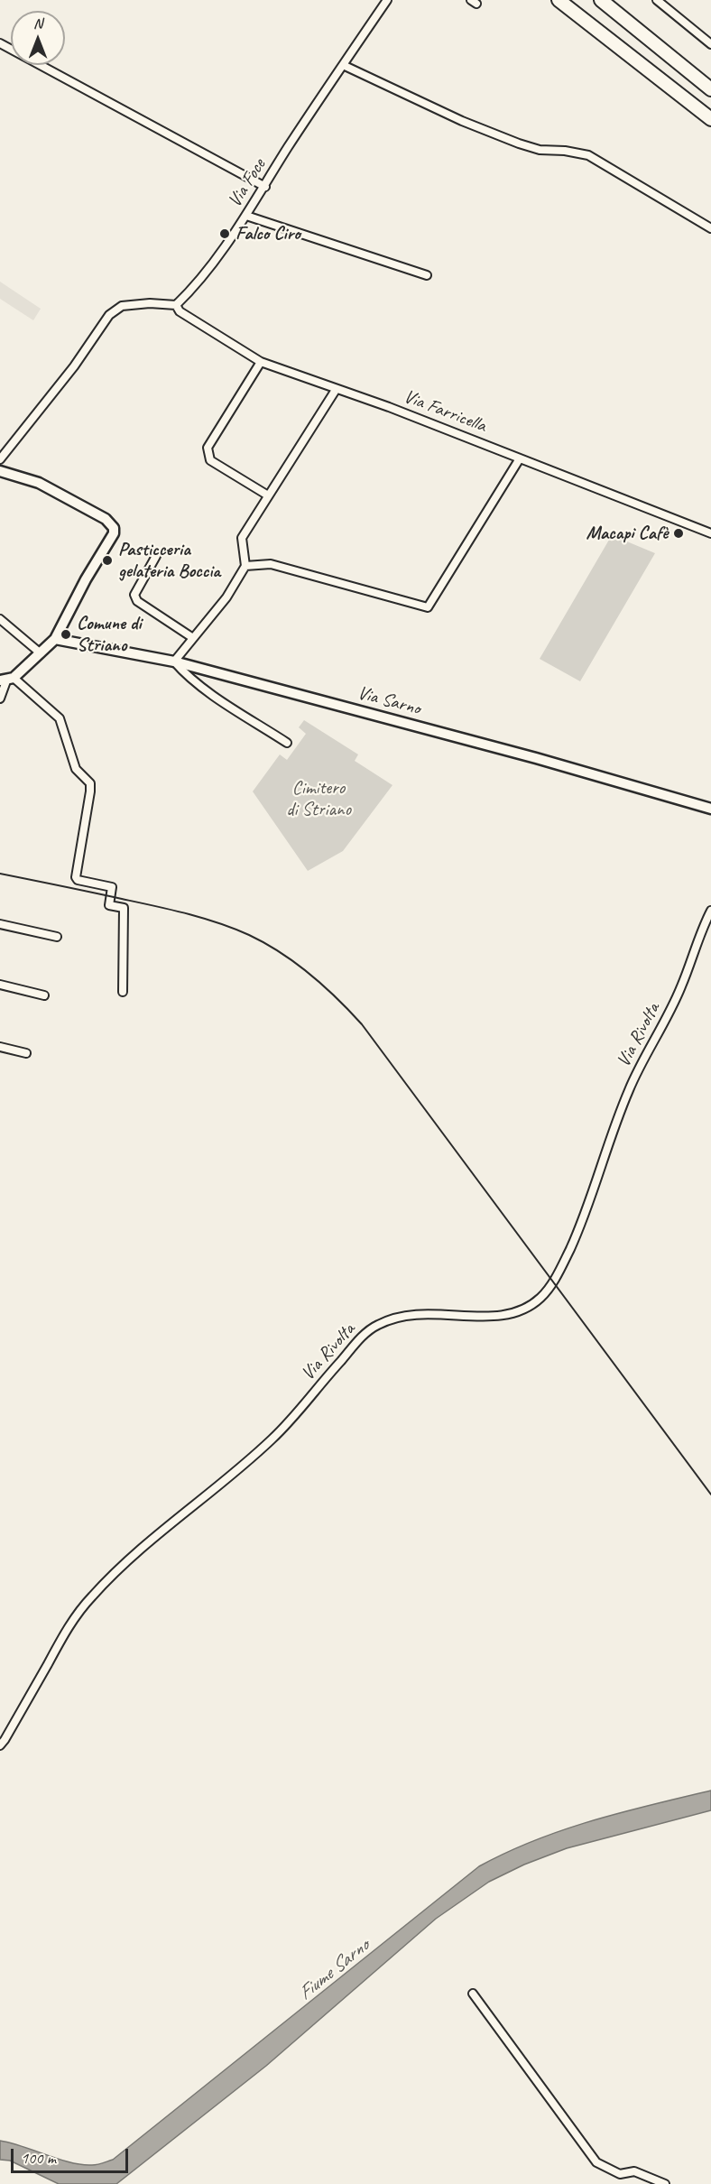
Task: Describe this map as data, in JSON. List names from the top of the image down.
{
  "streets": {
    "main road": ["Via Sarno"],
    "street": ["Via Foce", "Via Farricella", "Via Rivolta"]
  },
  "crossings": [
    ["Via Foce", "Via Farricella"]
  ],
  "water": ["Fiume Sarno"],
  "parks": ["Cimitero di Striano"],
  "places": [
    "Falco Ciro",
    "Macapi Cafè",
    "Pasticceria gelateria Boccia",
    "Comune di Striano"
  ],
  "scale_bar": "100 m",
  "north": "top"
}
